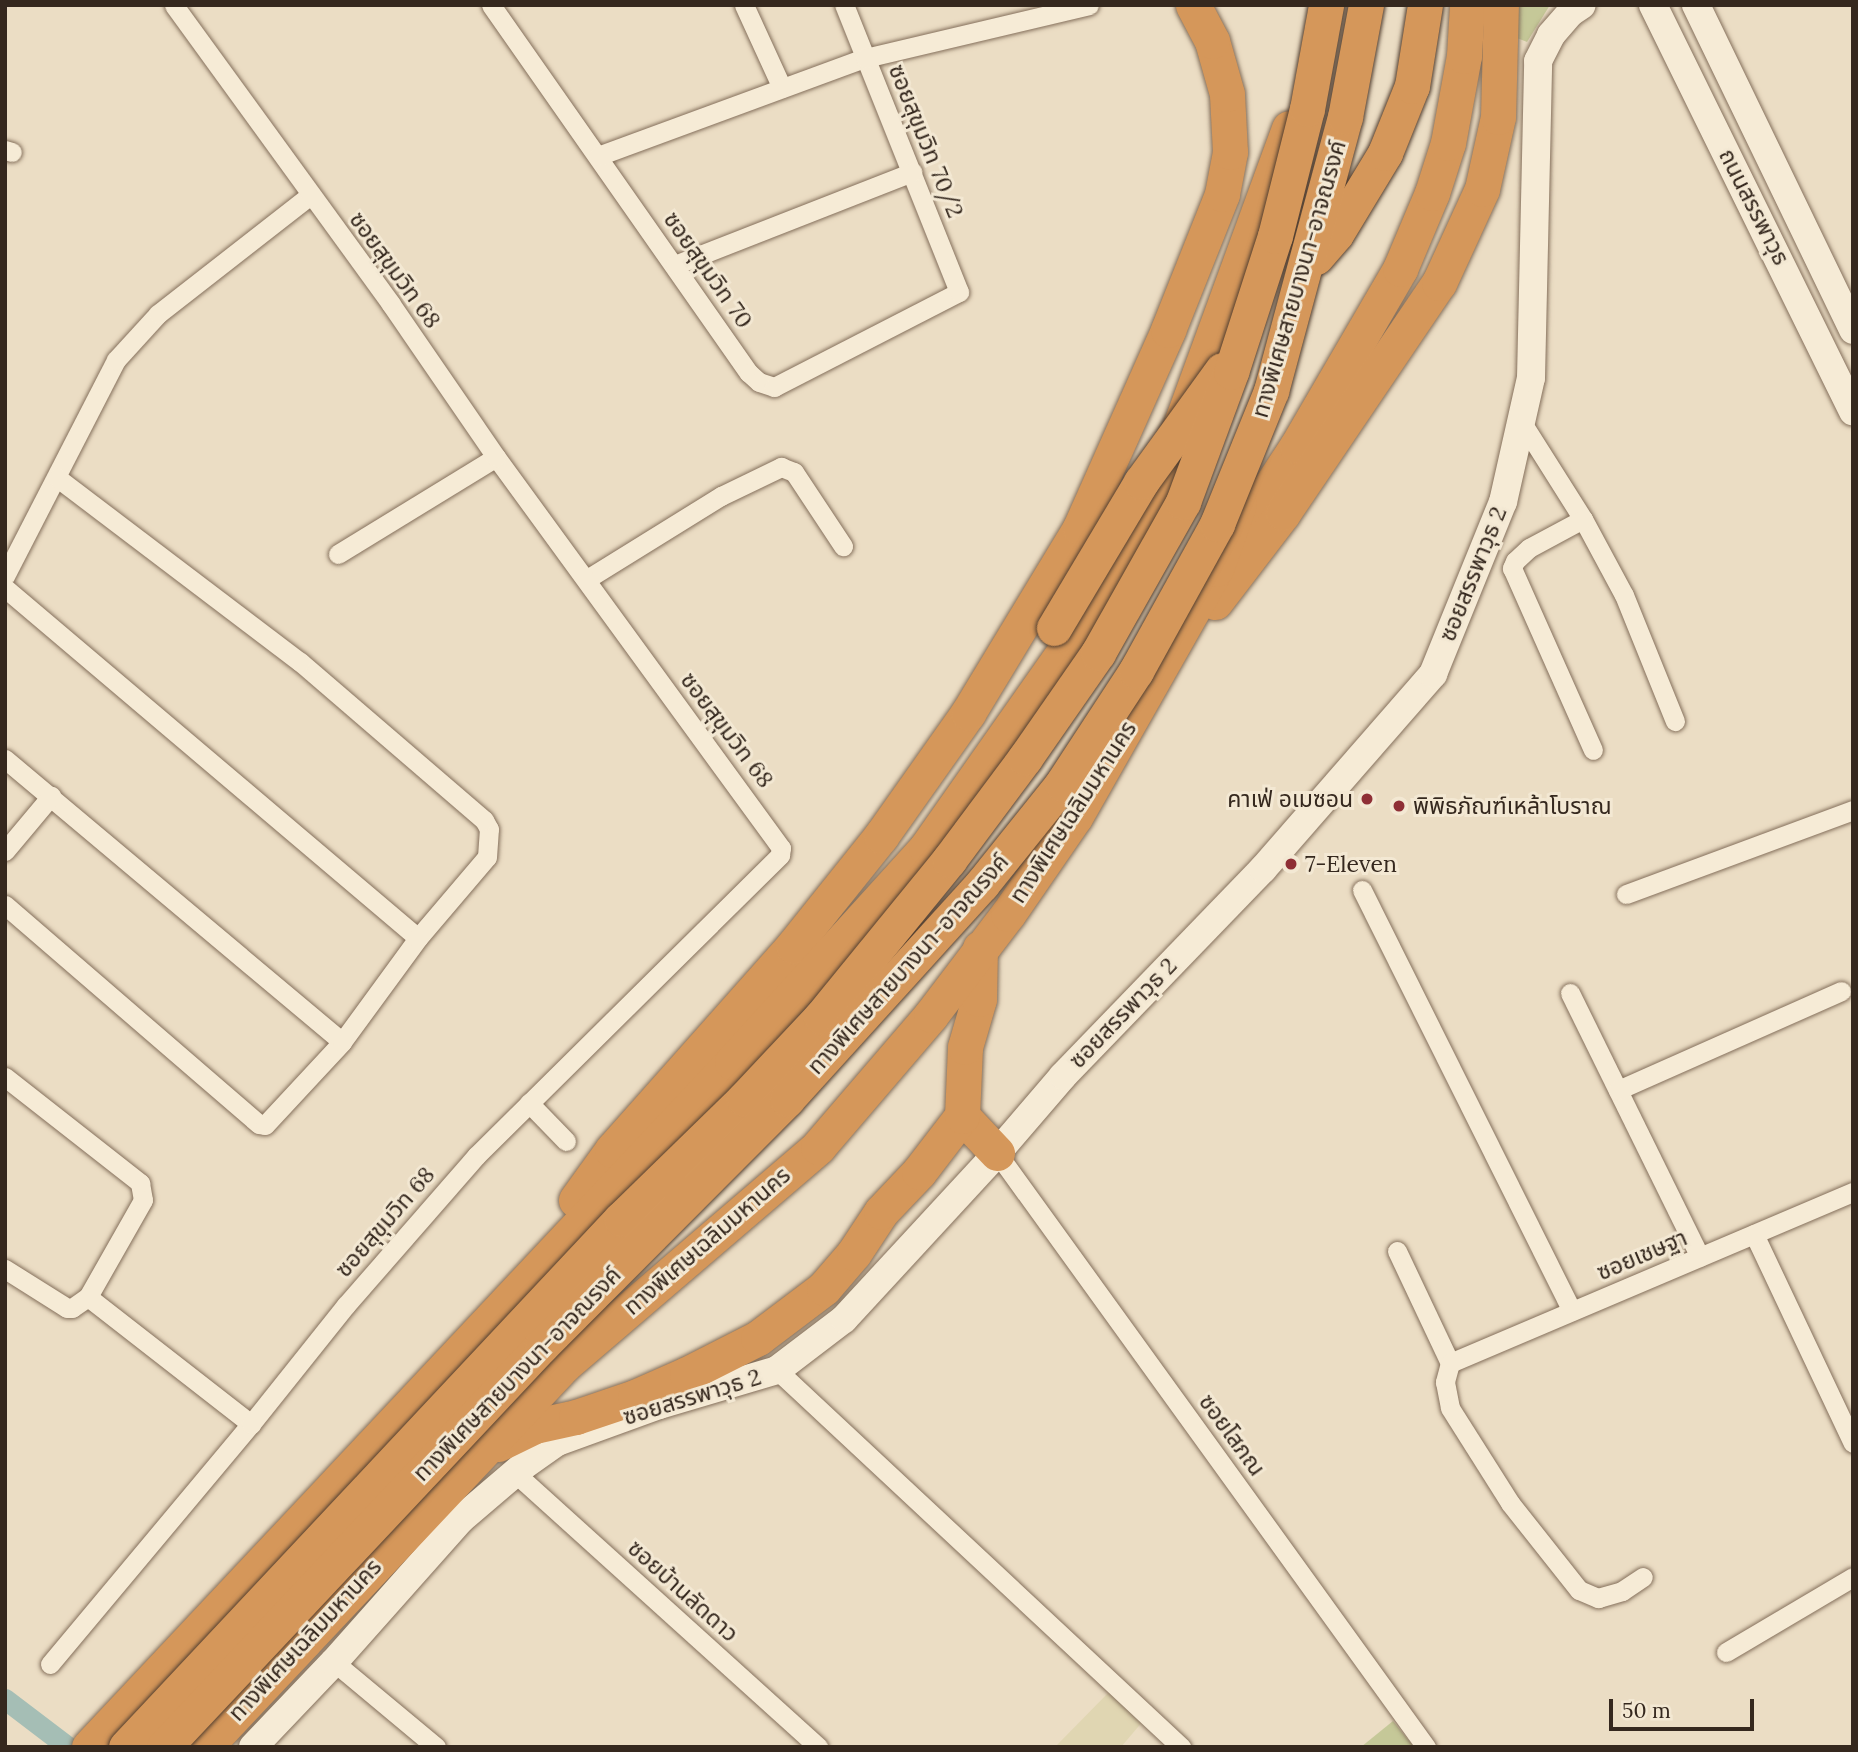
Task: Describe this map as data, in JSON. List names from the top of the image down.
{
  "streets": {
    "highway": ["ทางพิเศษสายบางนา-อาจณรงค์", "ทางพิเศษเฉลิมมหานคร"],
    "street": [
      "ซอยสุขุมวิท 70/2",
      "ถนนสรรพาวุธ",
      "ซอยสุขุมวิท 68",
      "ซอยสุขุมวิท 70",
      "ซอยสรรพาวุธ 2",
      "ซอยเชษฐา",
      "ซอยโสภณ",
      "ซอยบ้านลัดดาว"
    ]
  },
  "crossings": [
    ["ซอยสุขุมวิท 70/2", "ซอยสุขุมวิท 70"],
    ["ซอยสรรพาวุธ 2", "ซอยโสภณ"],
    ["ซอยสรรพาวุธ 2", "ซอยบ้านลัดดาว"]
  ],
  "places": ["คาเฟ่ อเมซอน", "พิพิธภัณฑ์เหล้าโบราณ", "7-Eleven"],
  "scale_bar": "50 m"
}
